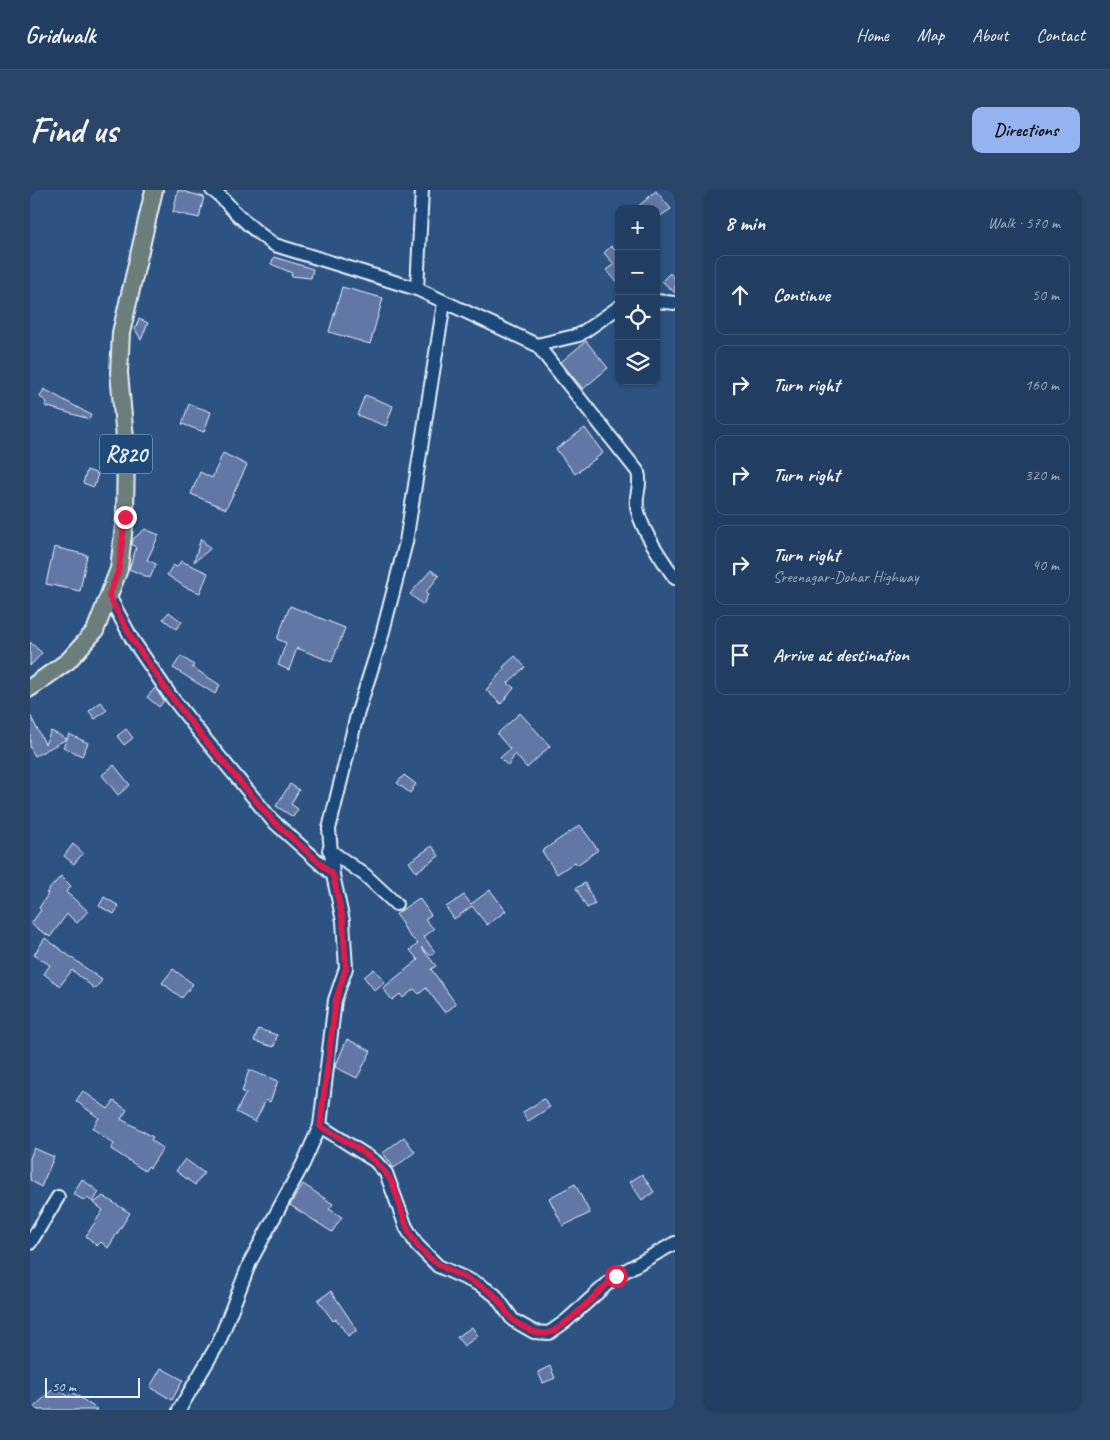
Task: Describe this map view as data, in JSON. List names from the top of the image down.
{
  "streets": {
    "main road": ["R820"]
  },
  "scale_bar": "50 m",
  "page": {
    "header": "Gridwalk",
    "nav": [
      "Home",
      "Map",
      "About",
      "Contact"
    ],
    "buttons": "Directions",
    "title": "Find us",
    "heading": ["8 min", "Walk · 570 m"],
    "map_buttons": ["+", "−"],
    "list": [
      ["Continue", "50 m"],
      ["Turn right", "160 m"],
      ["Turn right", "320 m"],
      ["Turn right", "Sreenagar-Dohar Highway", "40 m"],
      "Arrive at destination"
    ],
    "scale": "50 m"
  }
}
